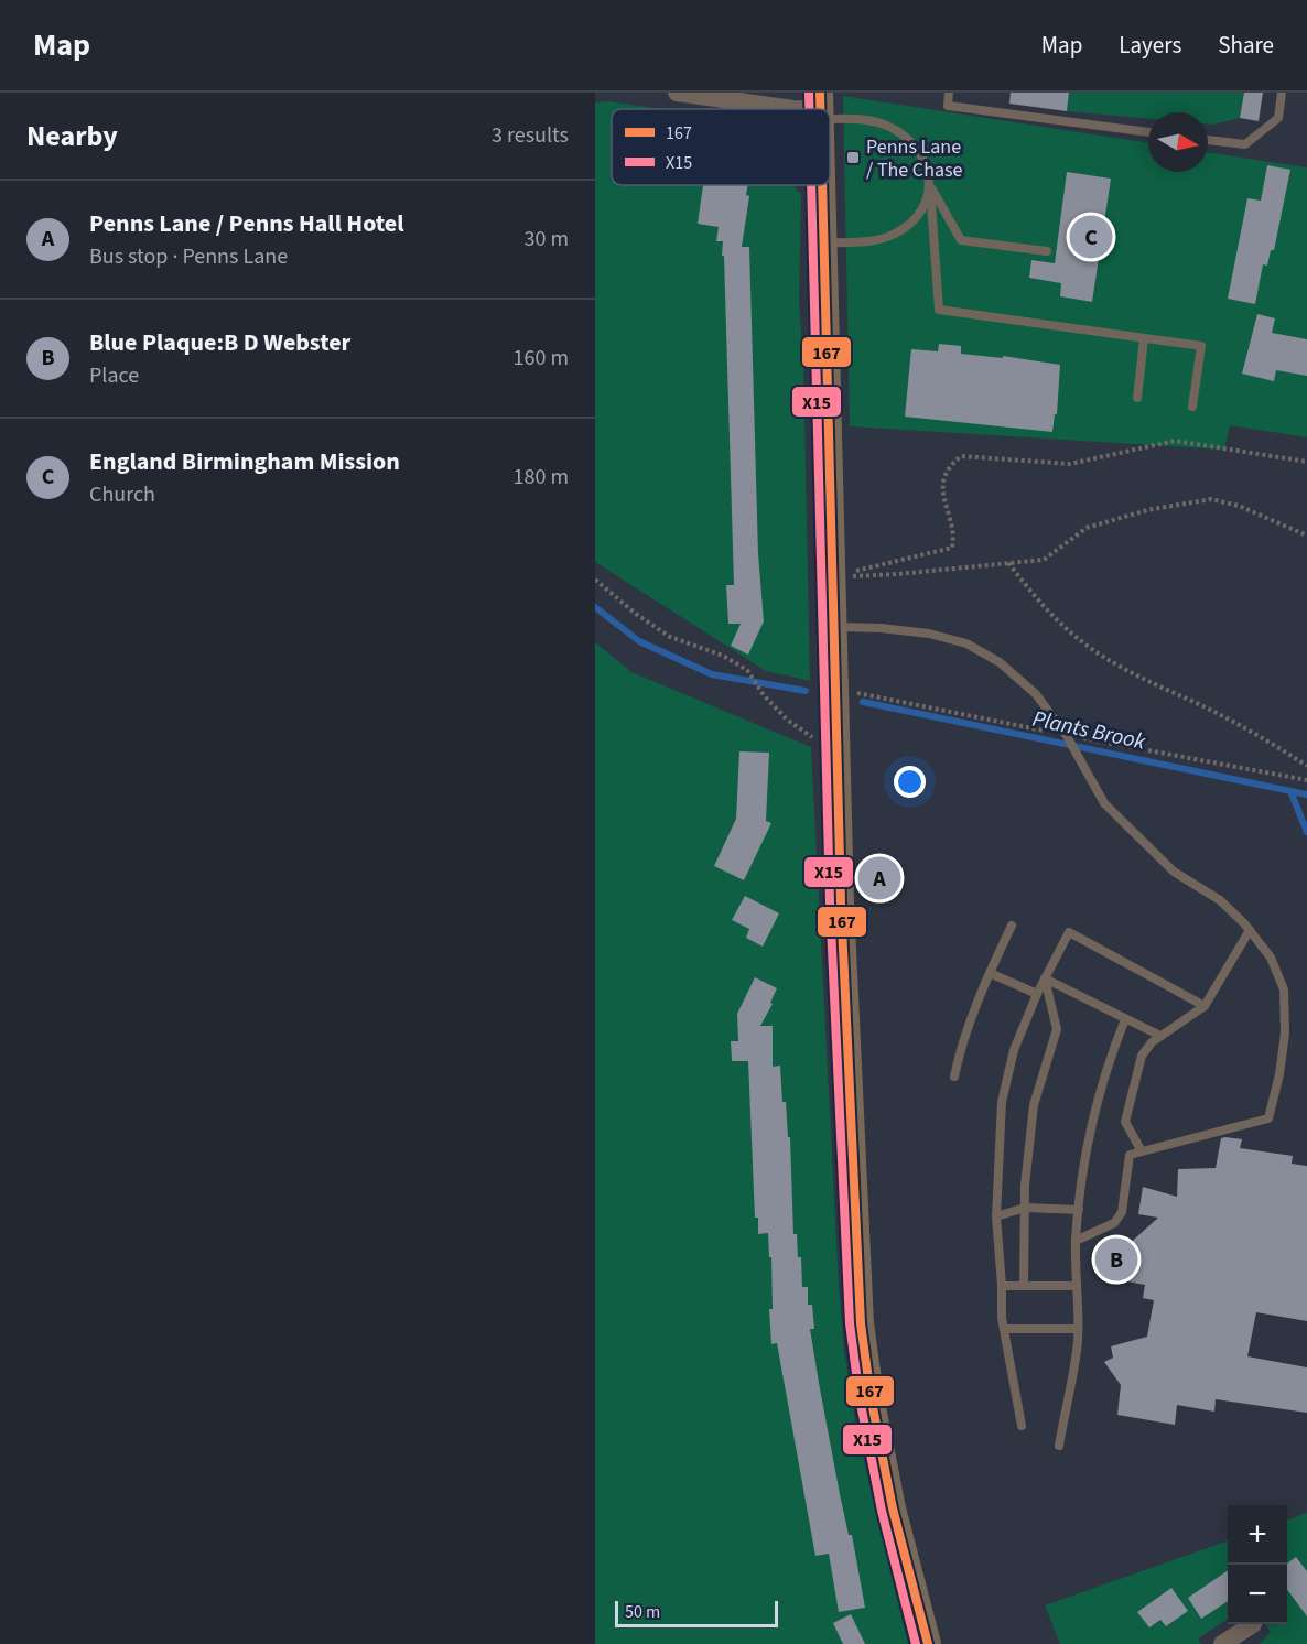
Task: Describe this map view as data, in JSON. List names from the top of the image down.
{
  "water": ["Plants Brook"],
  "places": {
    "transit": ["Penns Lane / The Chase"]
  },
  "lines": ["transit line 167", "transit line X15"],
  "legend": ["167", "X15"],
  "scale_bar": "50 m",
  "north": "right",
  "page": {
    "header": "Map",
    "nav": ["Map", "Layers", "Share"],
    "heading": ["Nearby", "3 results"],
    "list": [
      {
        "mark": "A",
        "name": "Penns Lane / Penns Hall Hotel",
        "note": "Bus stop · Penns Lane",
        "value": "30 m"
      },
      {
        "mark": "B",
        "name": "Blue Plaque:B D Webster",
        "note": "Place",
        "value": "160 m"
      },
      {
        "mark": "C",
        "name": "England Birmingham Mission",
        "note": "Church",
        "value": "180 m"
      }
    ],
    "pins": ["C", "A", "B"],
    "map_buttons": ["+", "−"],
    "scale": "50 m"
  }
}
